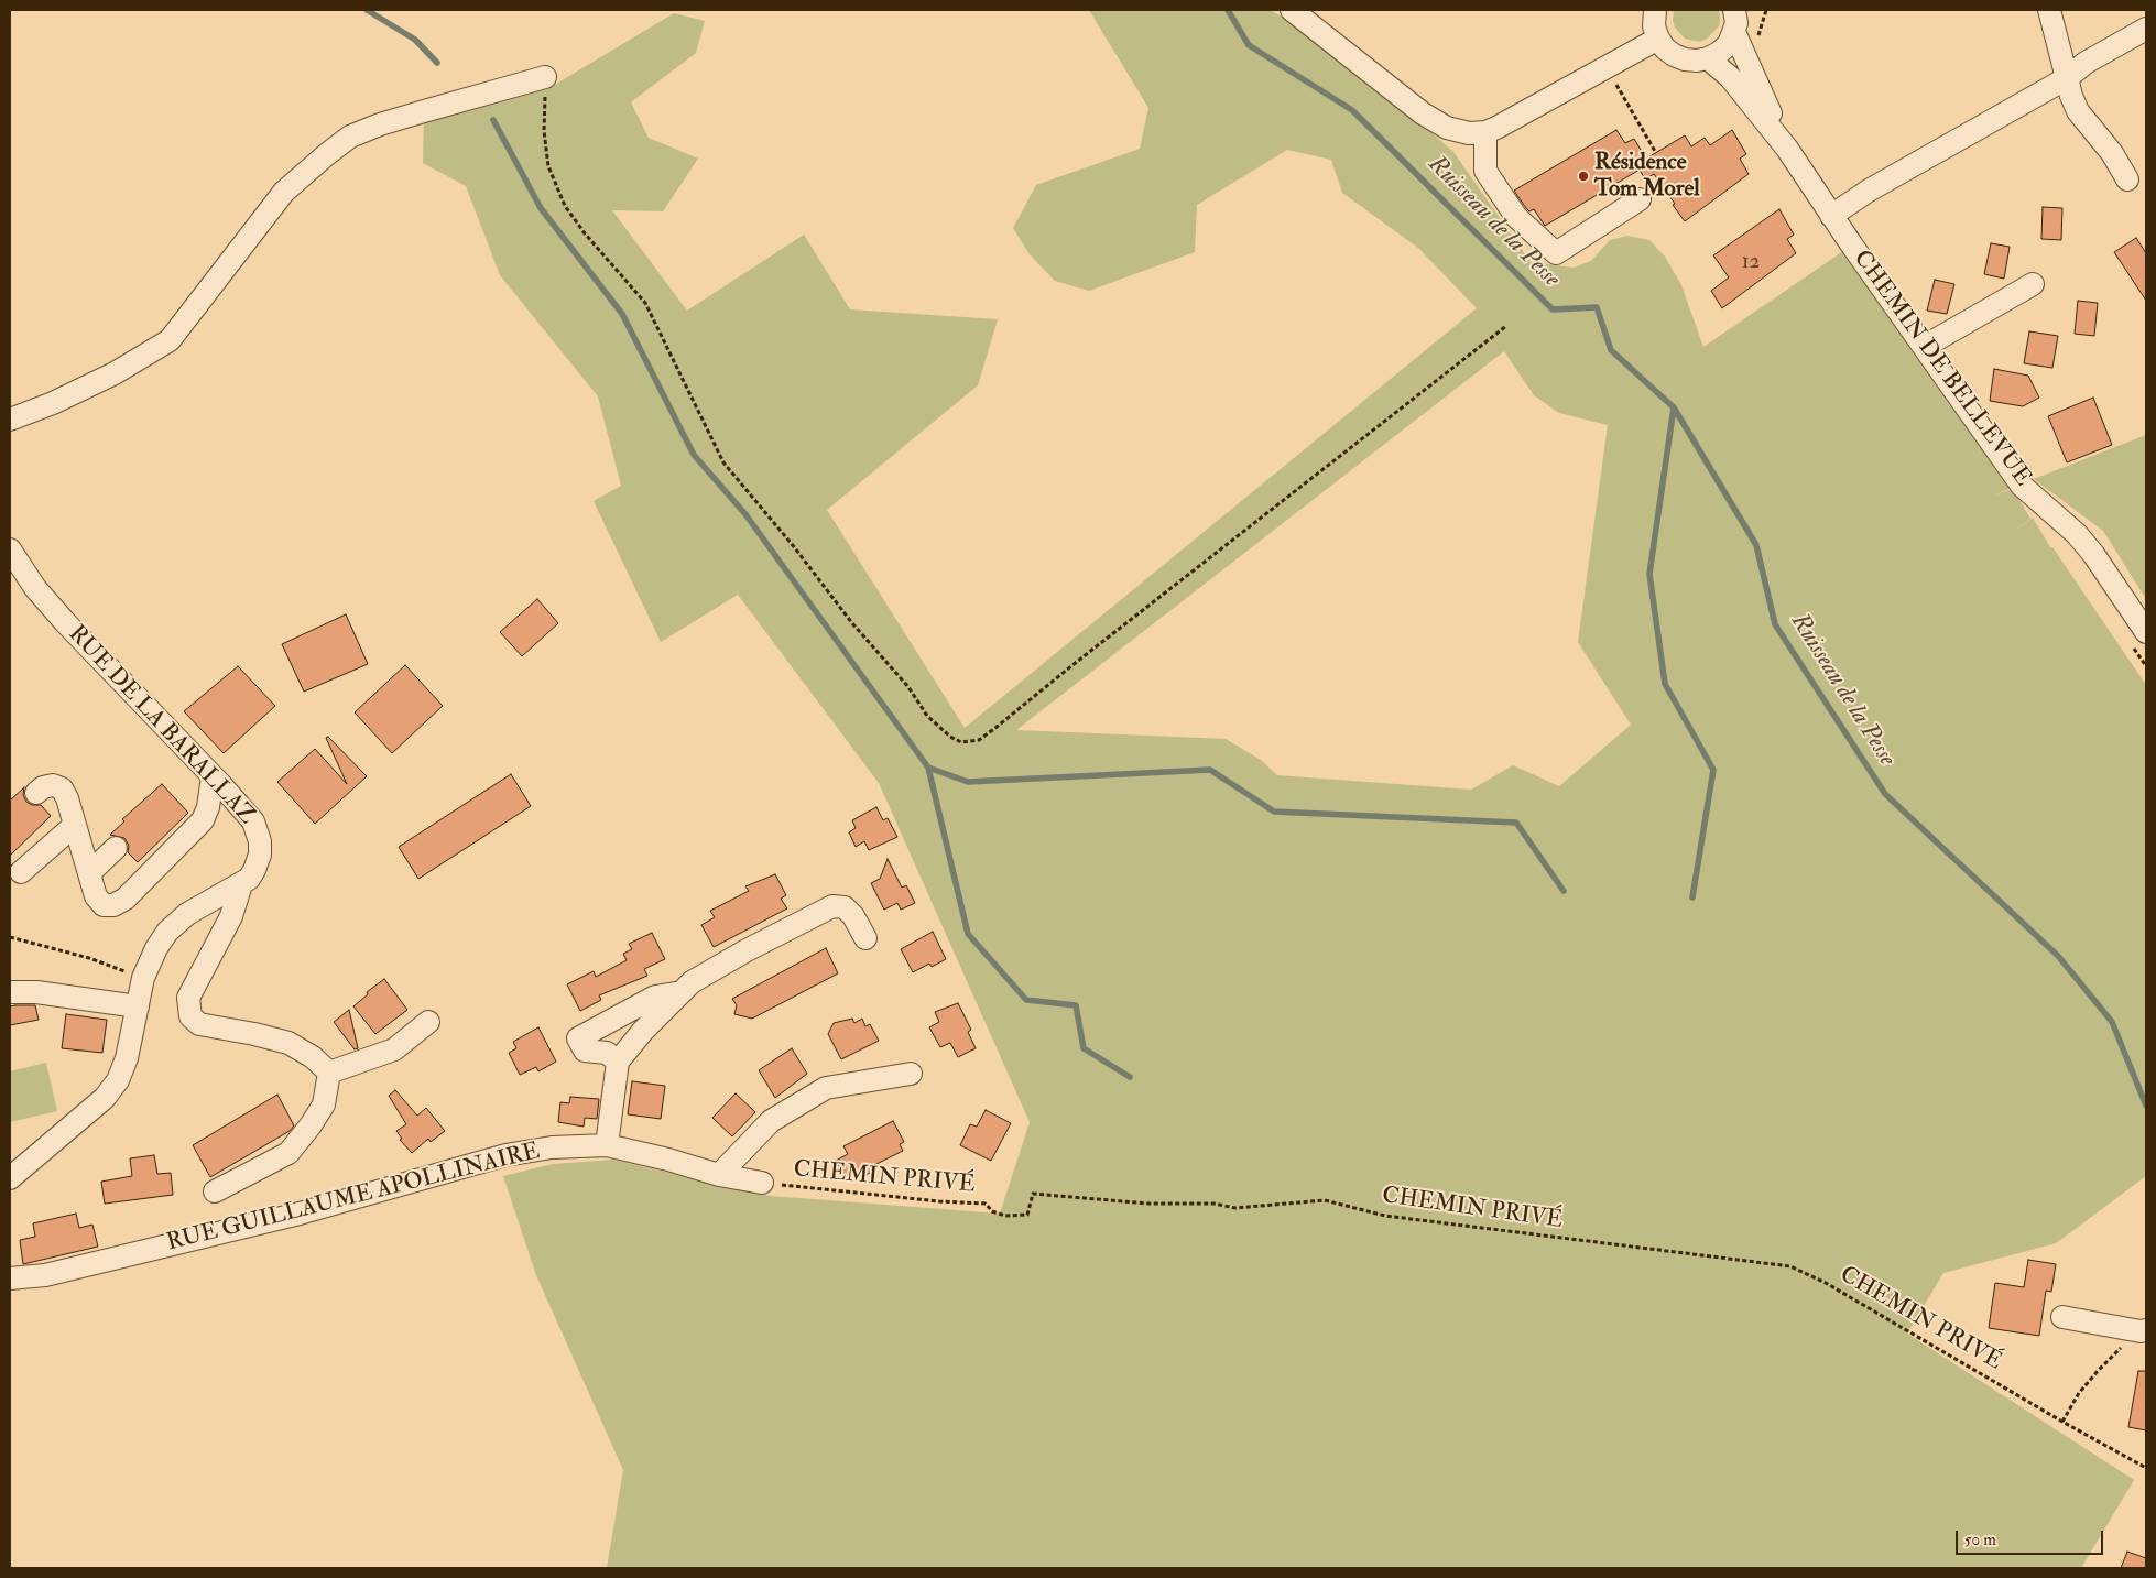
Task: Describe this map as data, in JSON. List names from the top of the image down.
{
  "streets": {
    "street": ["CHEMIN DE BELLEVUE", "RUE DE LA BARALLAZ", "RUE GUILLAUME APOLLINAIRE"],
    "path": ["CHEMIN PRIVÉ"]
  },
  "crossings": [
    ["CHEMIN PRIVÉ", "RUE GUILLAUME APOLLINAIRE"]
  ],
  "water": ["Ruisseau de la Pesse"],
  "places": ["Résidence Tom Morel"],
  "house_numbers": ["12"],
  "scale_bar": "50 m"
}
